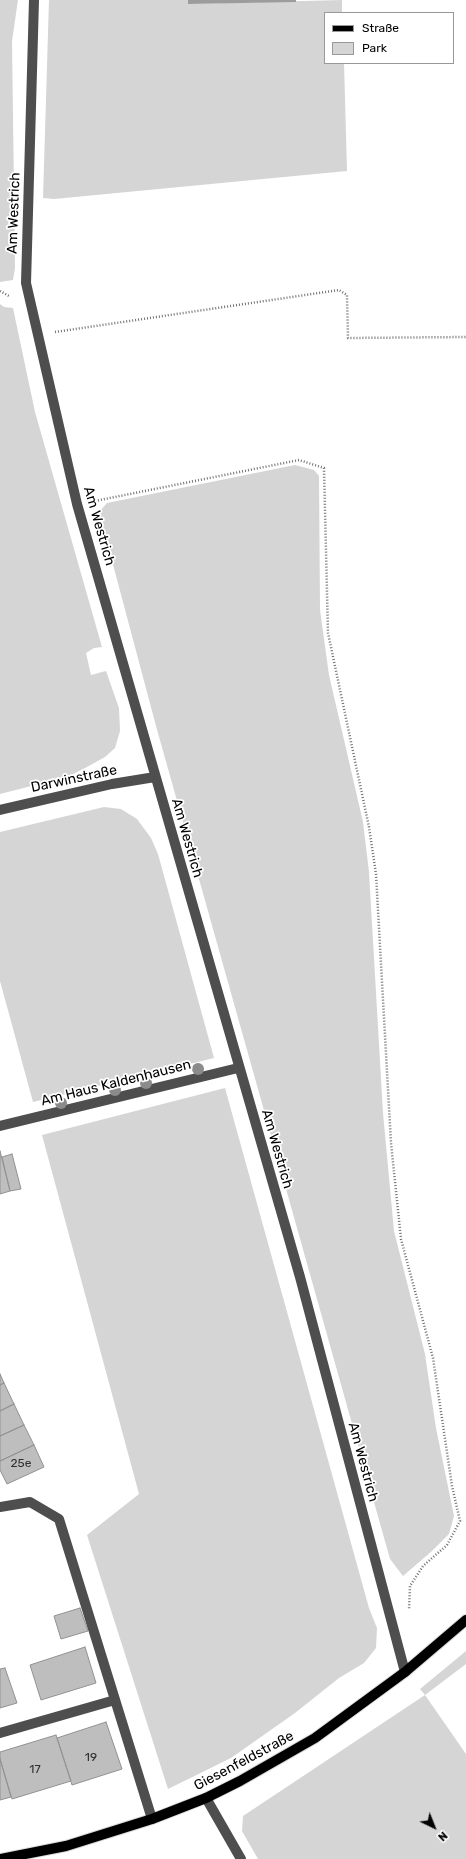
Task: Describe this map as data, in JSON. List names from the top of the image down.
{
  "streets": {
    "main road": ["Giesenfeldstraße"],
    "street": ["Am Westrich", "Darwinstraße", "Am Haus Kaldenhausen"]
  },
  "crossings": [
    ["Am Westrich", "Darwinstraße"],
    ["Am Westrich", "Am Haus Kaldenhausen"],
    ["Am Westrich", "Giesenfeldstraße"]
  ],
  "house_numbers": ["25e", "19", "17"],
  "legend": ["Straße", "Park"],
  "north": "bottom right"
}
